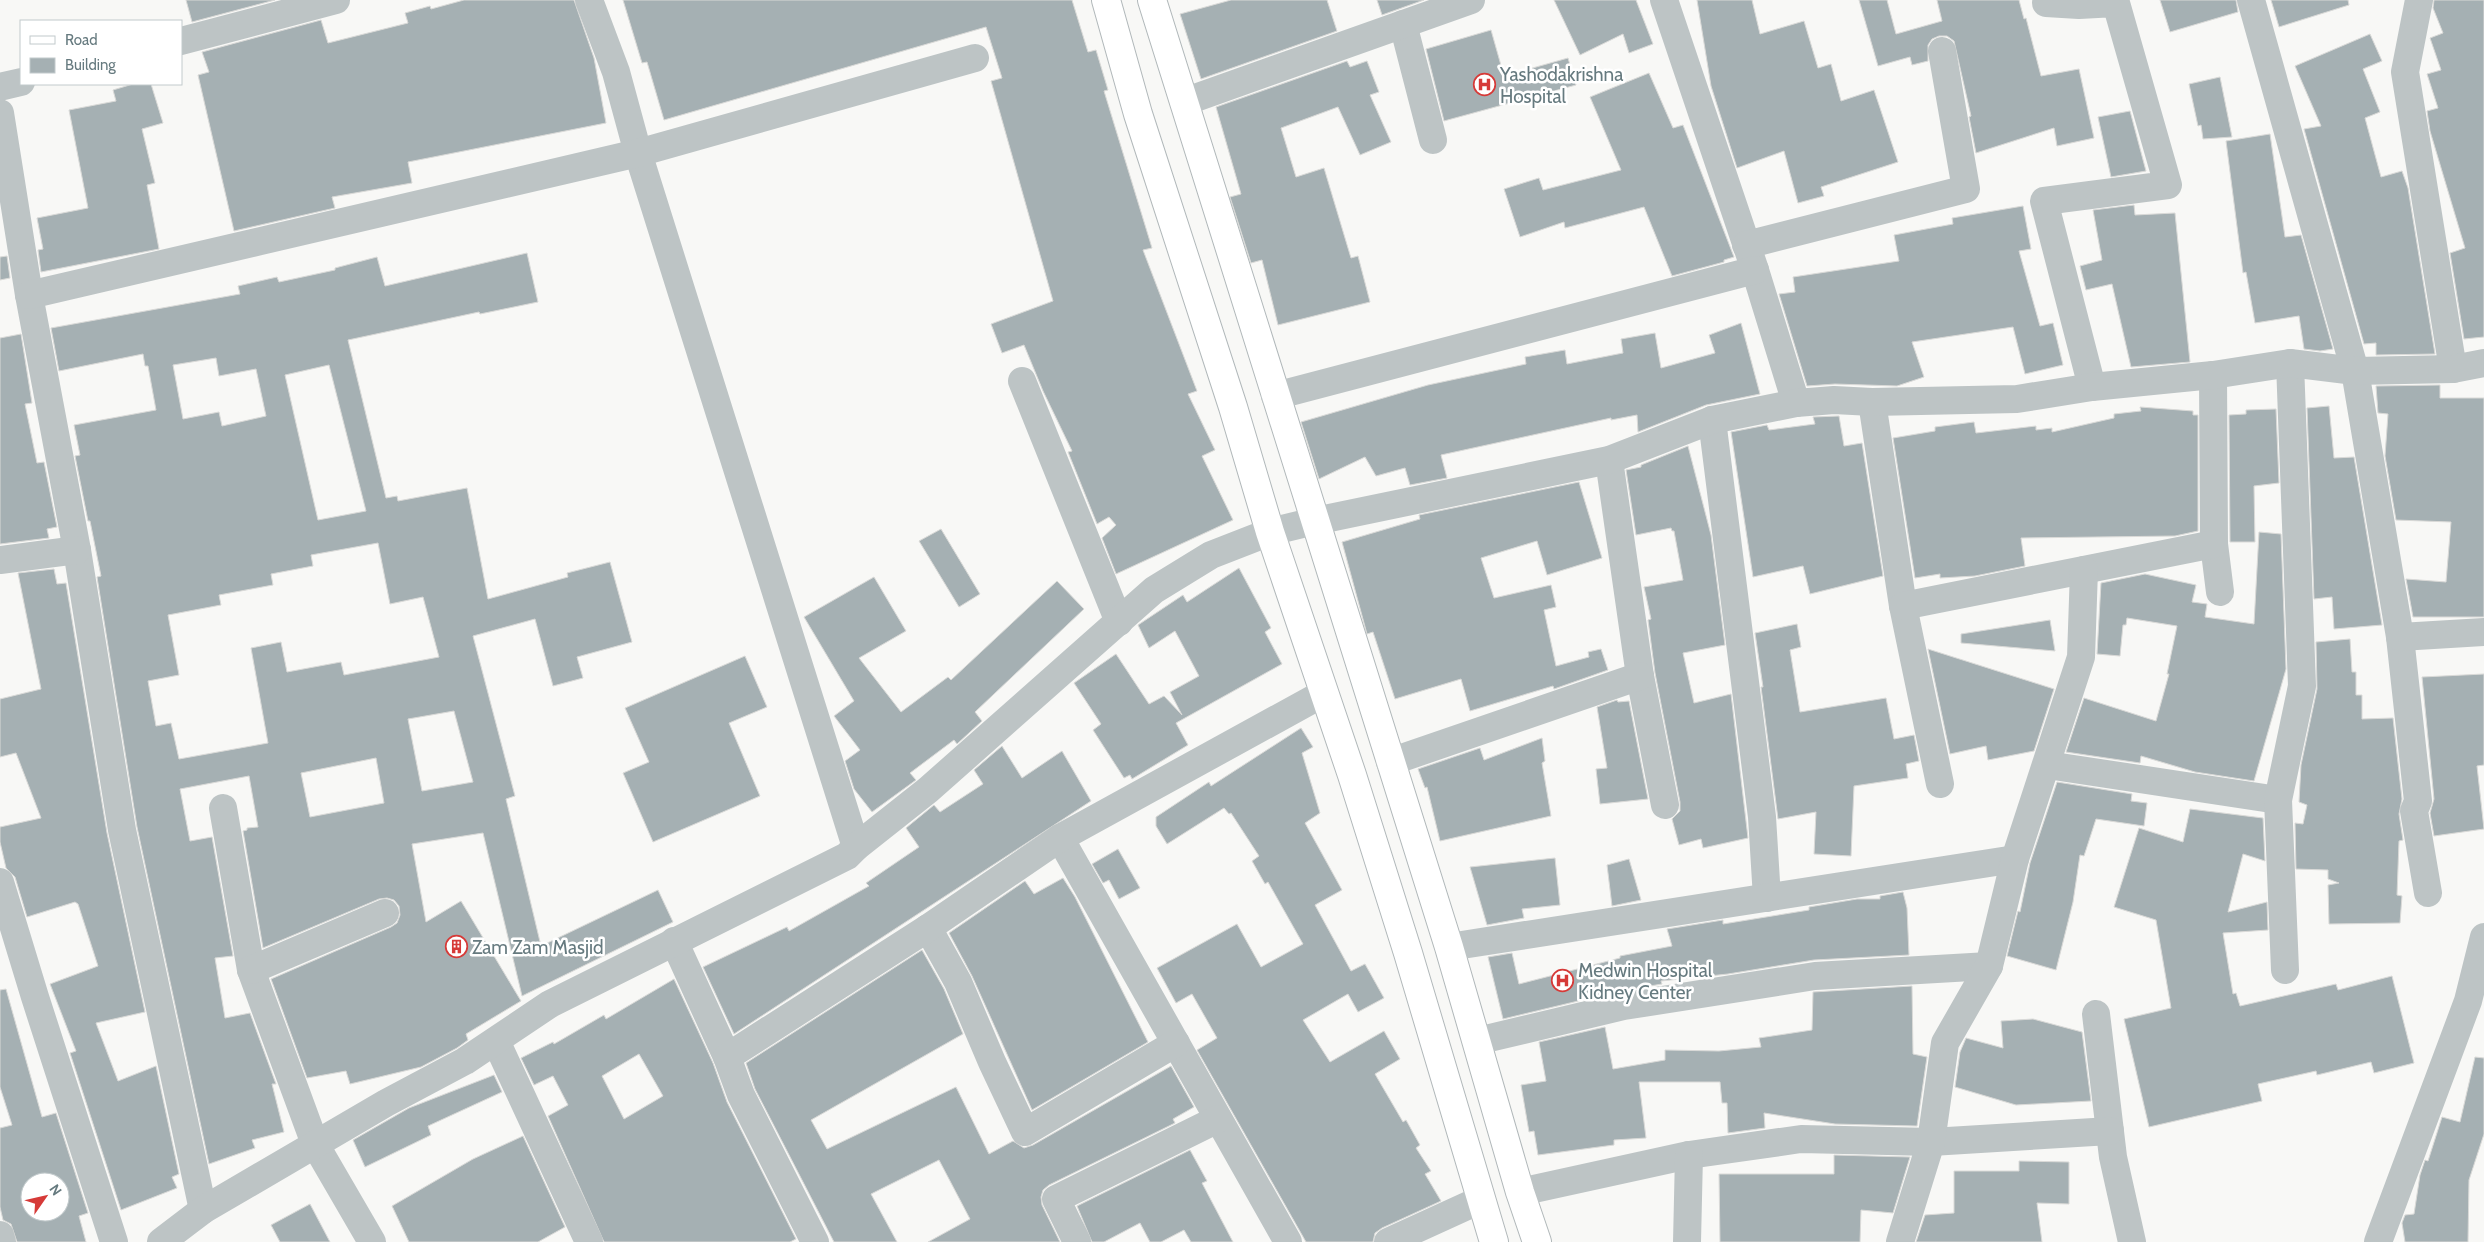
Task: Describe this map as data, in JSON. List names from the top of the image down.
{
  "places": {
    "hospital": ["Yashodakrishna Hospital", "Medwin Hospital Kidney Center"],
    "building": ["Zam Zam Masjid"]
  },
  "legend": ["Road", "Building"],
  "north": "top right"
}
